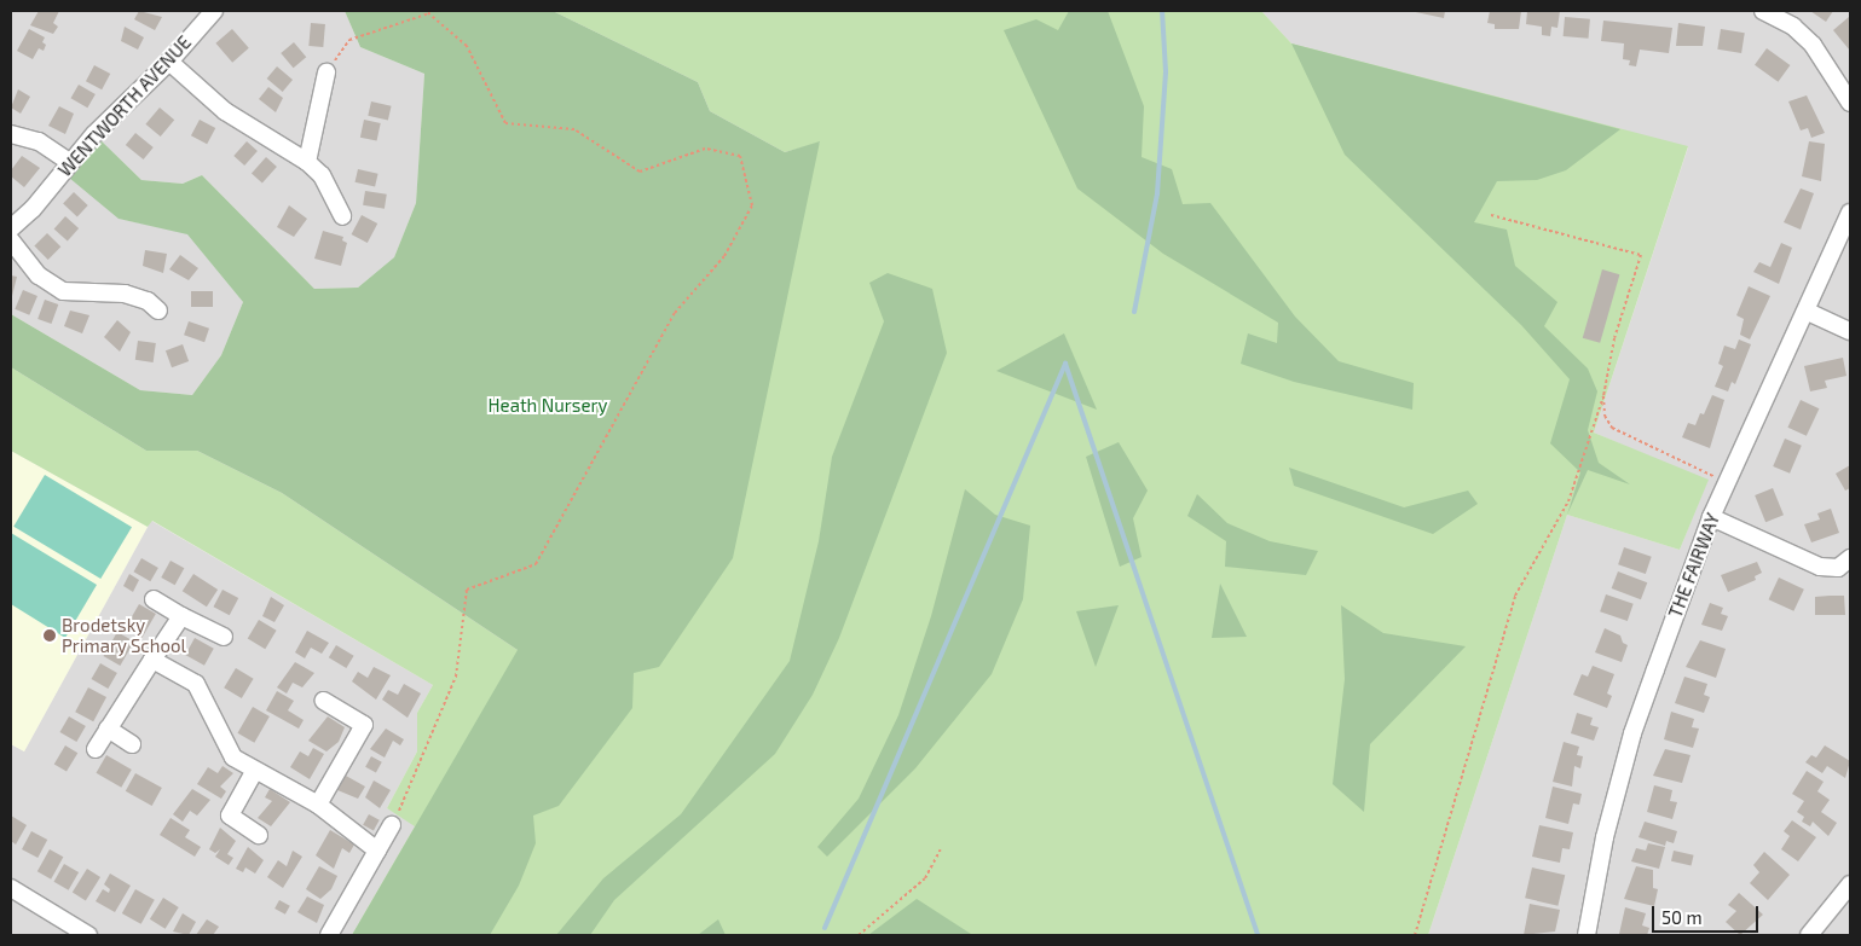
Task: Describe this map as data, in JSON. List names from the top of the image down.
{
  "streets": {
    "street": ["WENTWORTH AVENUE", "THE FAIRWAY"]
  },
  "parks": ["Heath Nursery"],
  "places": ["Brodetsky Primary School"],
  "scale_bar": "50 m"
}
